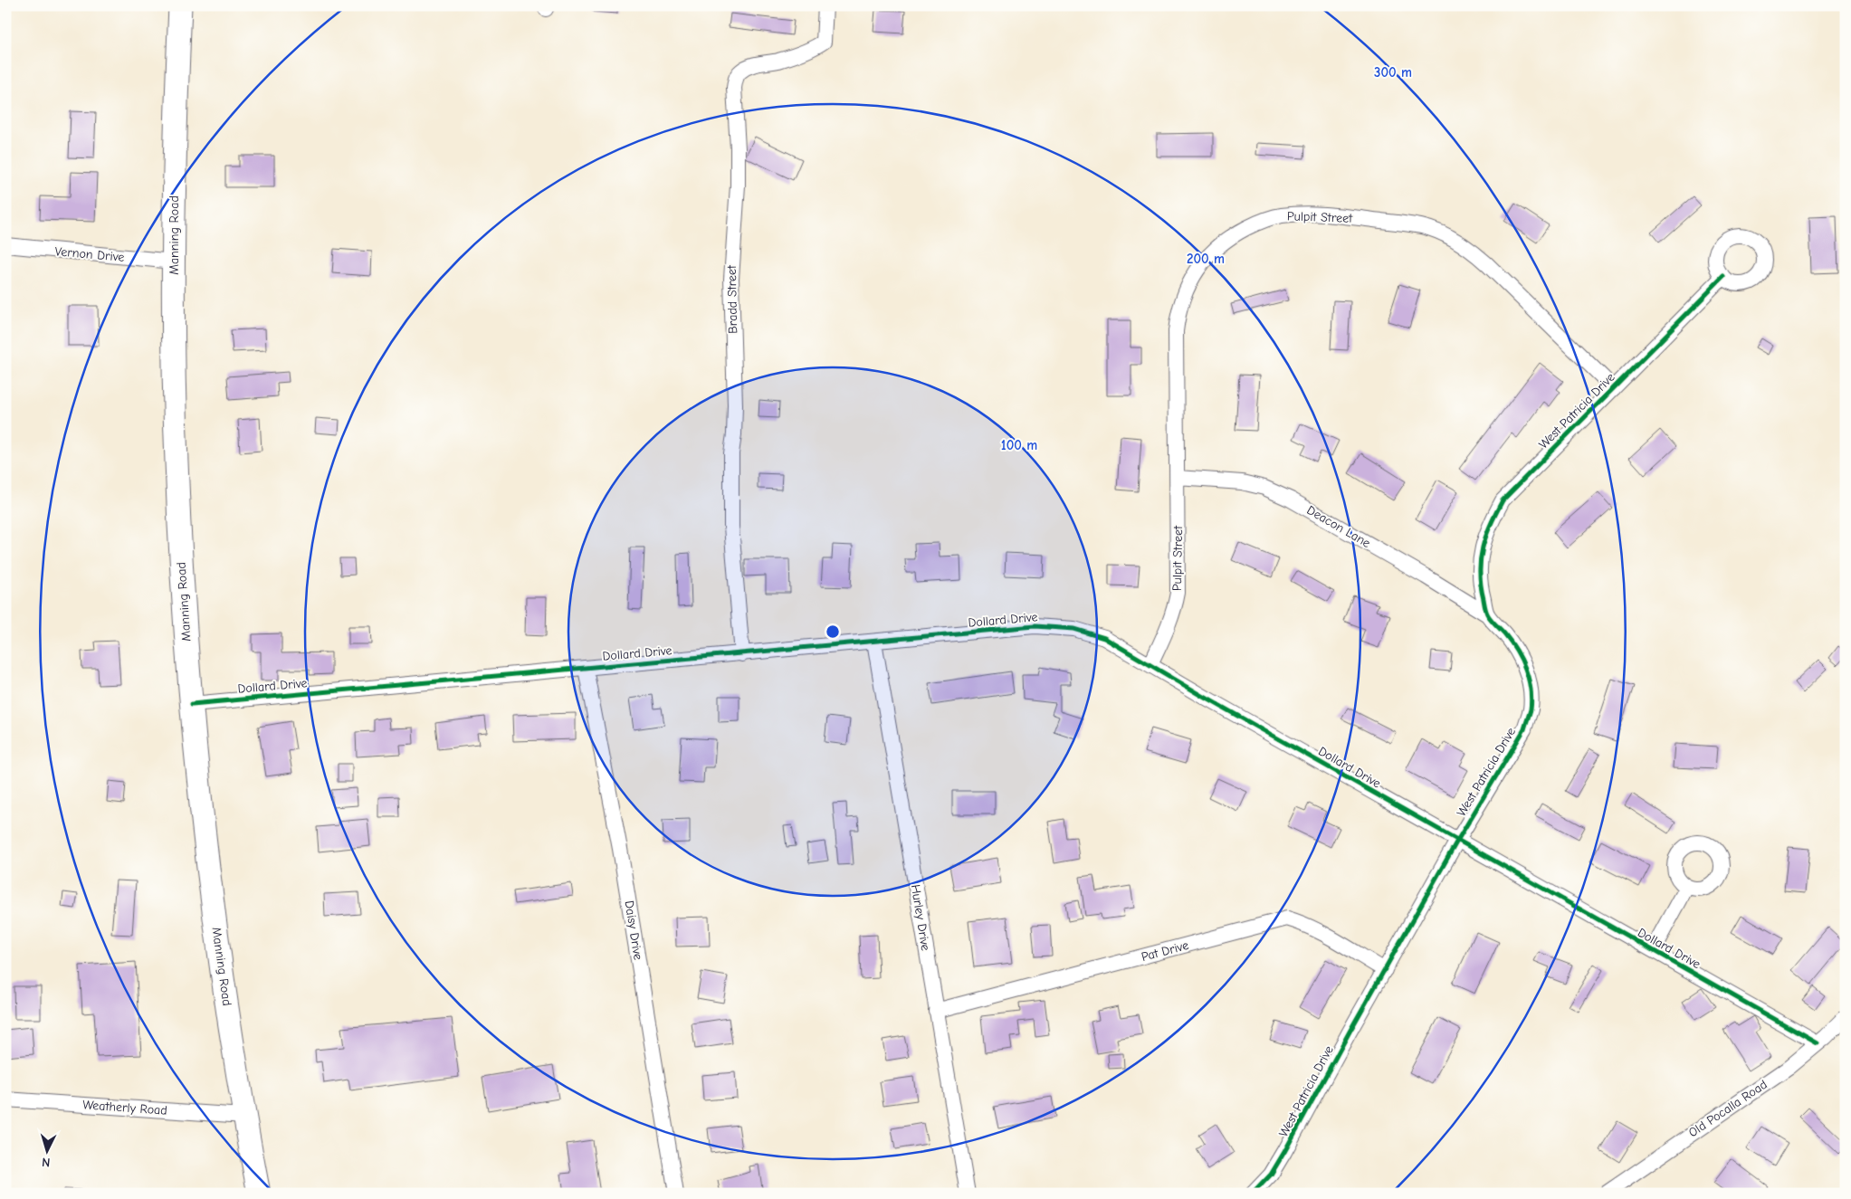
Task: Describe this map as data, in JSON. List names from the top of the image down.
{
  "streets": {
    "main road": ["Manning Road"],
    "street": [
      "Pulpit Street",
      "Vernon Drive",
      "Bradd Street",
      "West Patricia Drive",
      "Deacon Lane",
      "Dollard Drive",
      "Hurley Drive",
      "Daisy Drive",
      "Pat Drive",
      "Weatherly Road",
      "Old Pocalla Road"
    ]
  },
  "crossings": [
    ["Pulpit Street", "West Patricia Drive"],
    ["Pulpit Street", "Deacon Lane"],
    ["Pulpit Street", "Dollard Drive"],
    ["Manning Road", "Vernon Drive"],
    ["Manning Road", "Dollard Drive"],
    ["Manning Road", "Weatherly Road"],
    ["Bradd Street", "Dollard Drive"],
    ["West Patricia Drive", "Deacon Lane"],
    ["West Patricia Drive", "Dollard Drive"],
    ["West Patricia Drive", "Pat Drive"],
    ["Dollard Drive", "Hurley Drive"],
    ["Dollard Drive", "Daisy Drive"],
    ["Dollard Drive", "Old Pocalla Road"],
    ["Hurley Drive", "Pat Drive"]
  ],
  "north": "bottom",
  "rings": ["300 m", "200 m", "100 m"]
}
